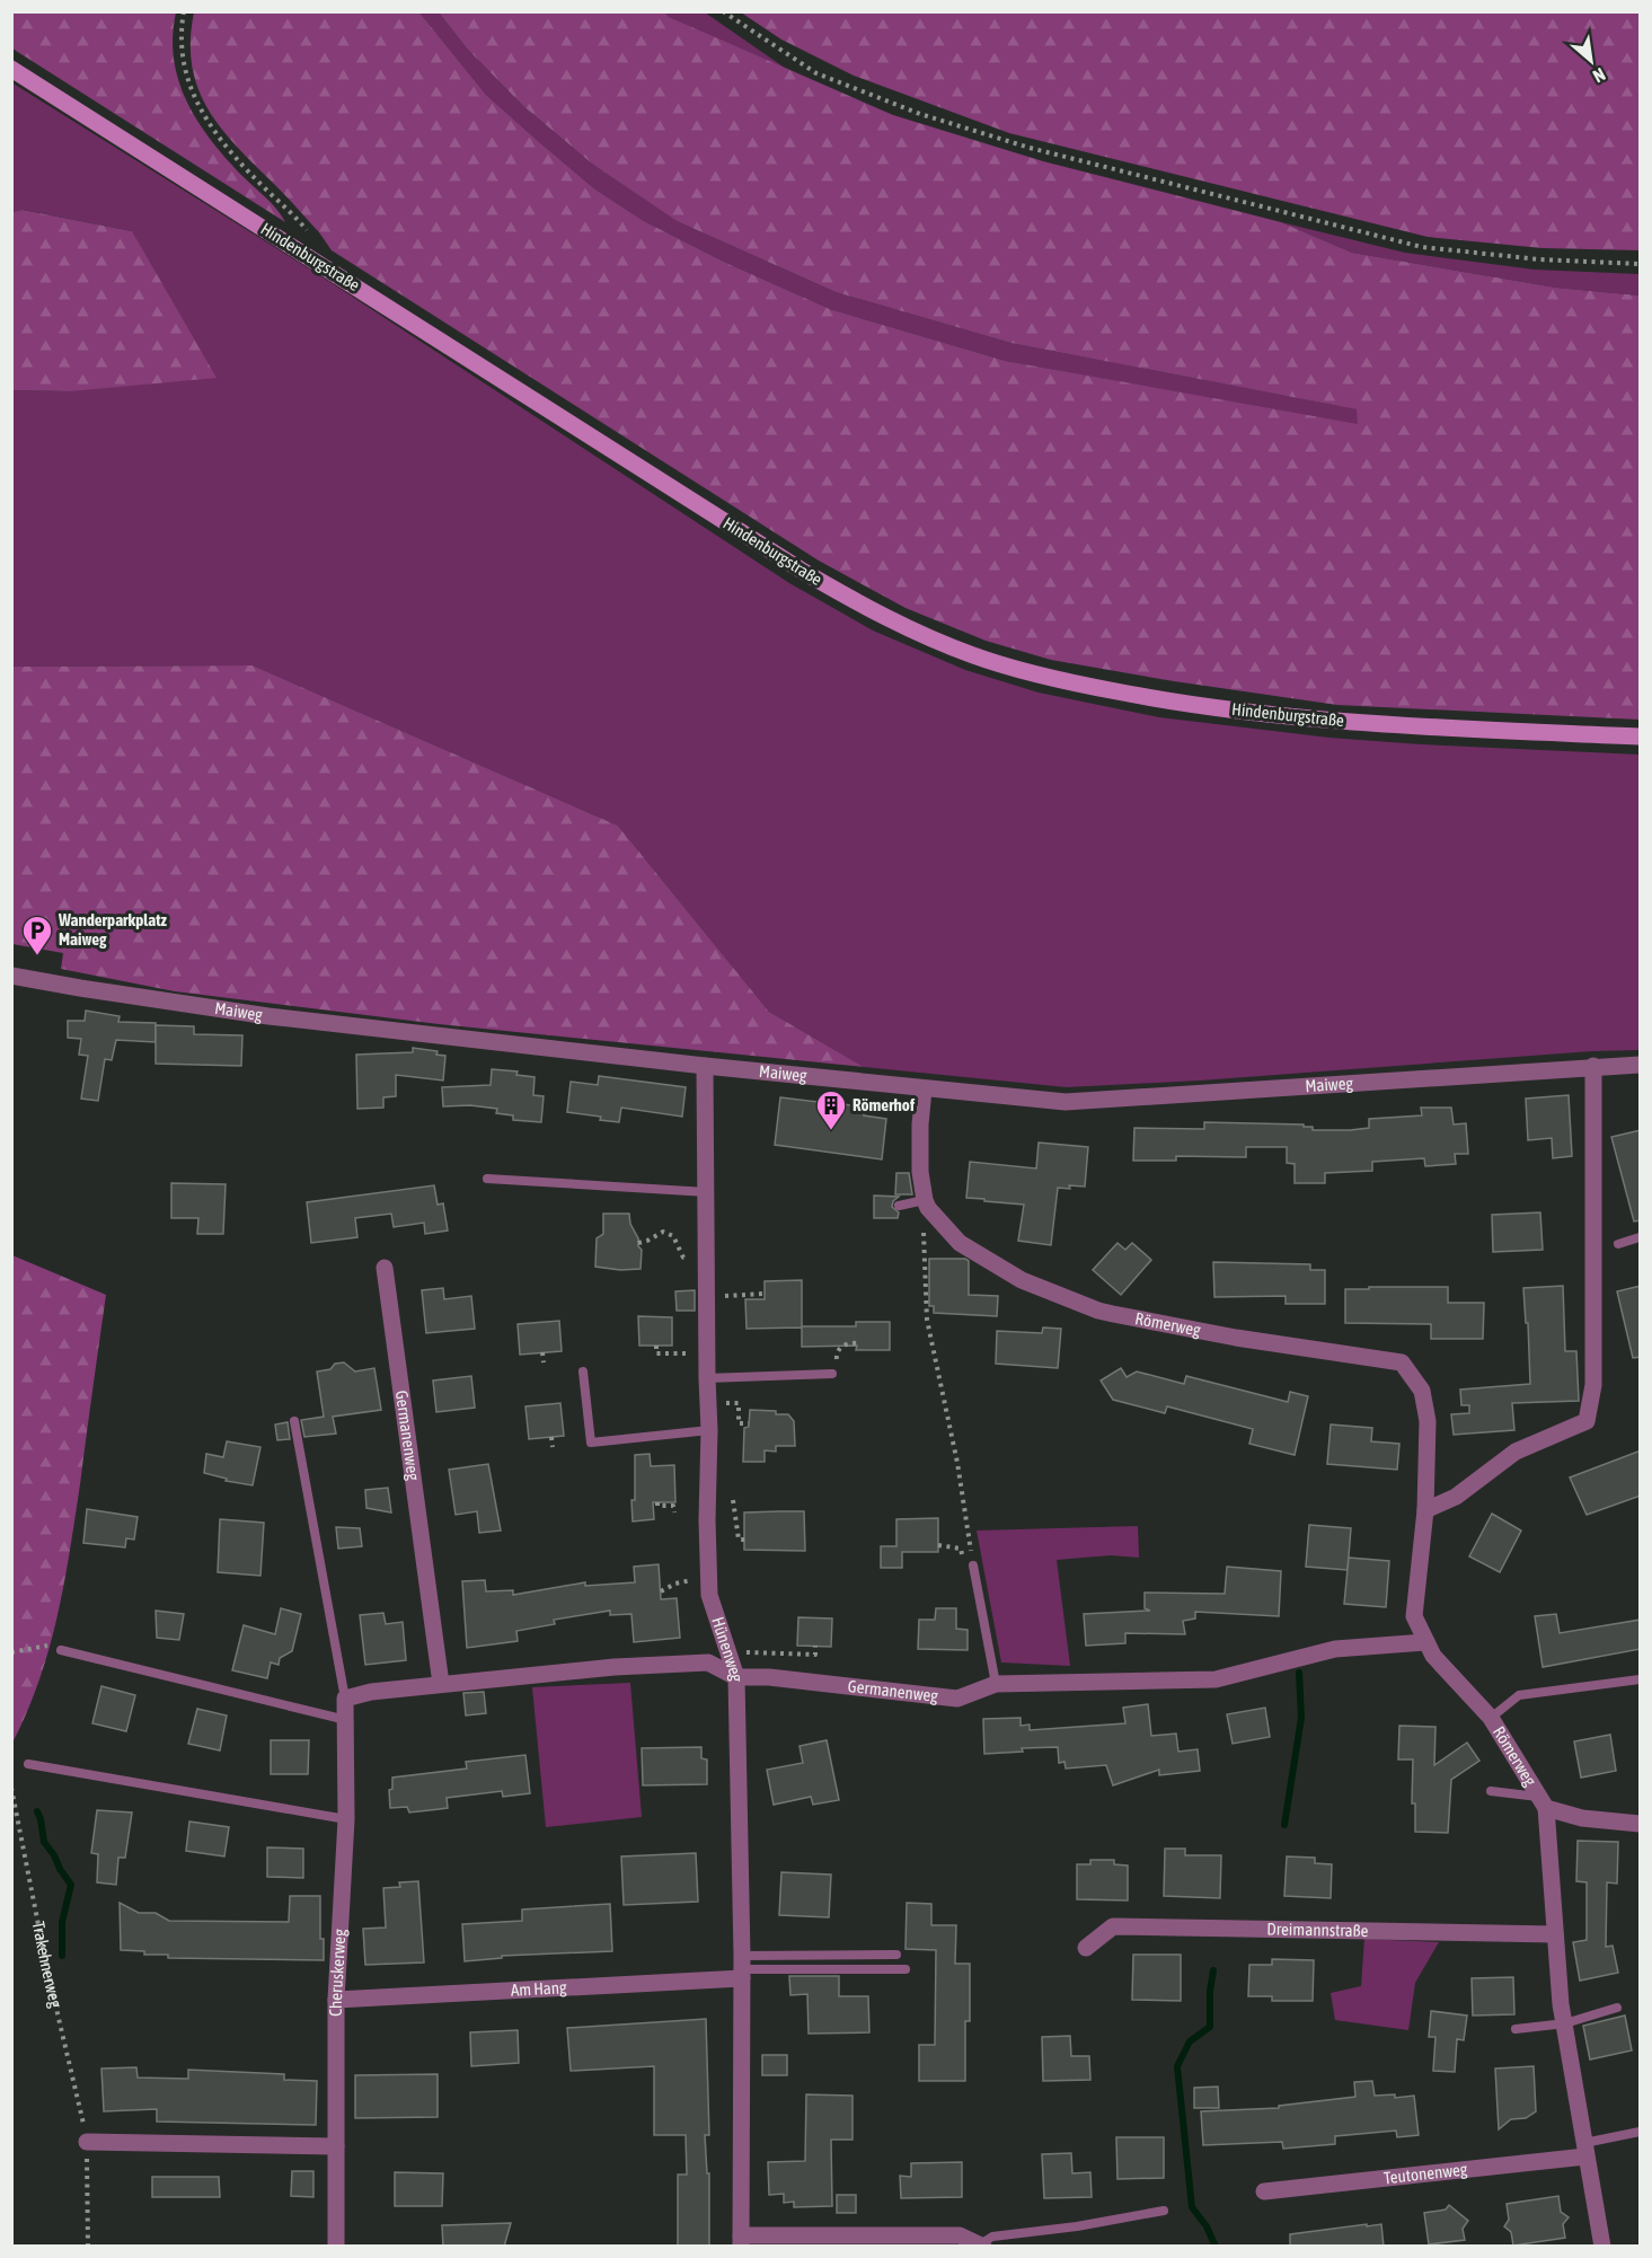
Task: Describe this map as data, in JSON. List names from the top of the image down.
{
  "streets": {
    "main road": ["Hindenburgstraße"],
    "street": [
      "Maiweg",
      "Römerweg",
      "Germanenweg",
      "Hünenweg",
      "Dreimannstraße",
      "Cheruskerweg",
      "Am Hang",
      "Teutonenweg"
    ],
    "path": ["Trakehnerweg"]
  },
  "crossings": [
    ["Maiweg", "Hünenweg"],
    ["Römerweg", "Germanenweg"],
    ["Germanenweg", "Hünenweg"],
    ["Germanenweg", "Cheruskerweg"],
    ["Hünenweg", "Am Hang"],
    ["Cheruskerweg", "Am Hang"]
  ],
  "places": {
    "parking": ["Wanderparkplatz Maiweg"],
    "building": ["Römerhof"]
  },
  "north": "bottom right"
}
